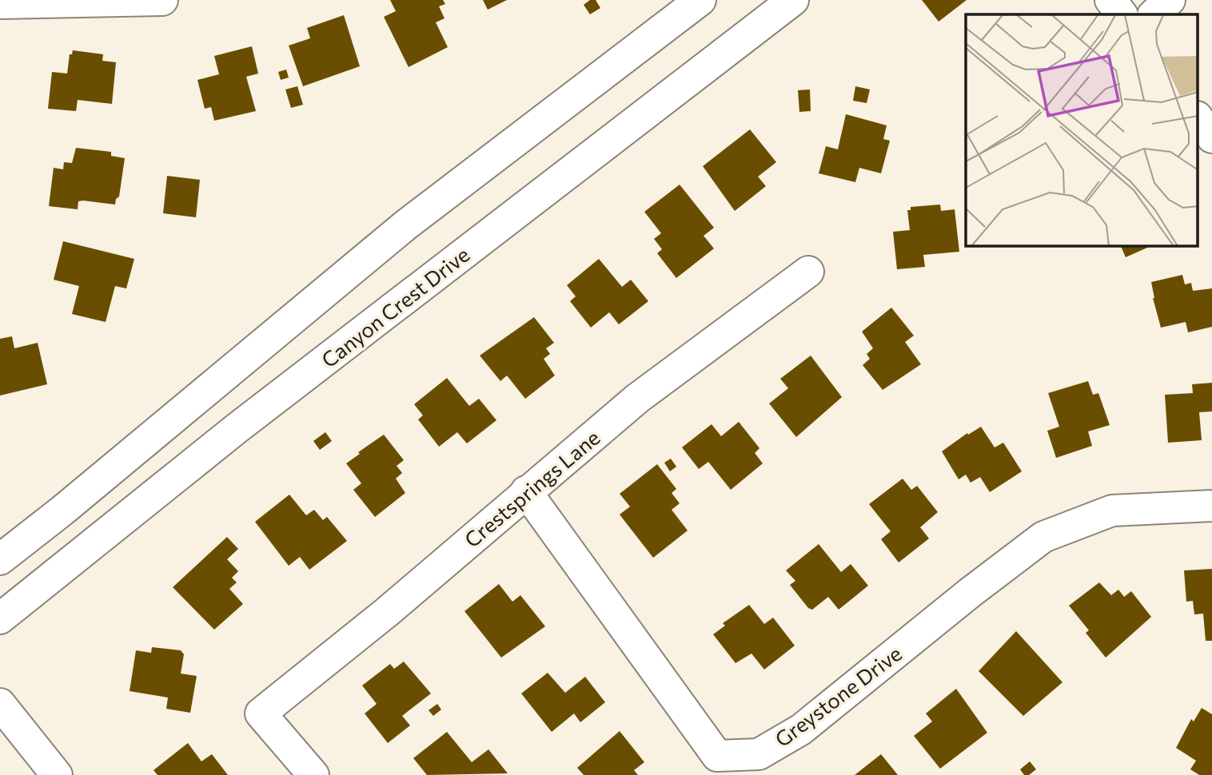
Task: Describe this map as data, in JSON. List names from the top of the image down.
{
  "streets": {
    "main road": ["Canyon Crest Drive", "Crestsprings Lane", "Greystone Drive"]
  },
  "crossings": [
    ["Crestsprings Lane", "Greystone Drive"]
  ]
}
